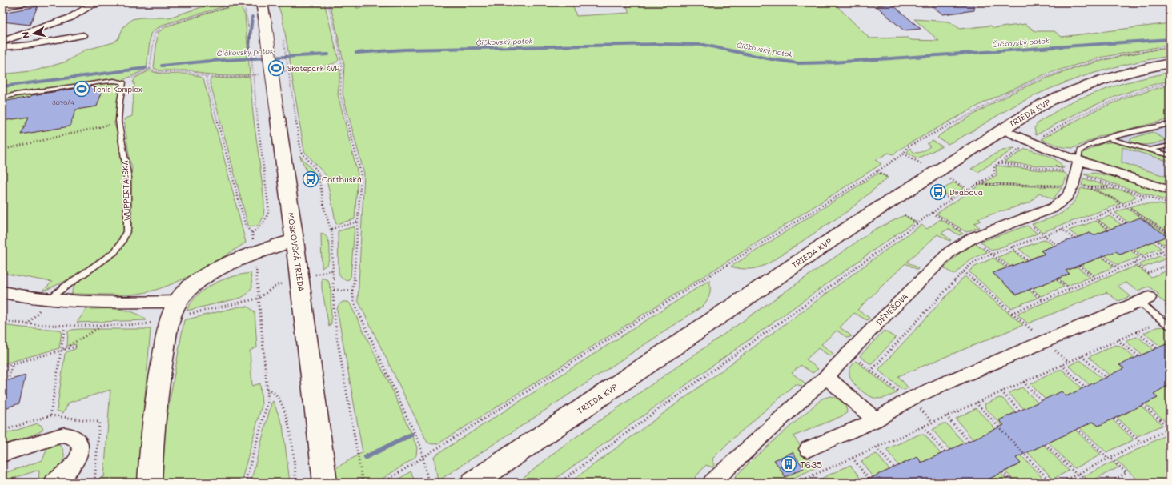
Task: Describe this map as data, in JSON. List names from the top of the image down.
{
  "streets": {
    "street": ["TRIEDA KVP", "MOSKOVSKÁ TRIEDA", "DÉNEŠOVA"],
    "lane": ["WUPPERTÁLSKA"]
  },
  "water": ["Čičkovský potok"],
  "places": {
    "sports": ["Skatepark KVP", "Tenis Komplex"],
    "bus stop": ["Cottbuská", "Drabova"],
    "building": ["T635"]
  },
  "house_numbers": ["3078/4"],
  "north": "left"
}
